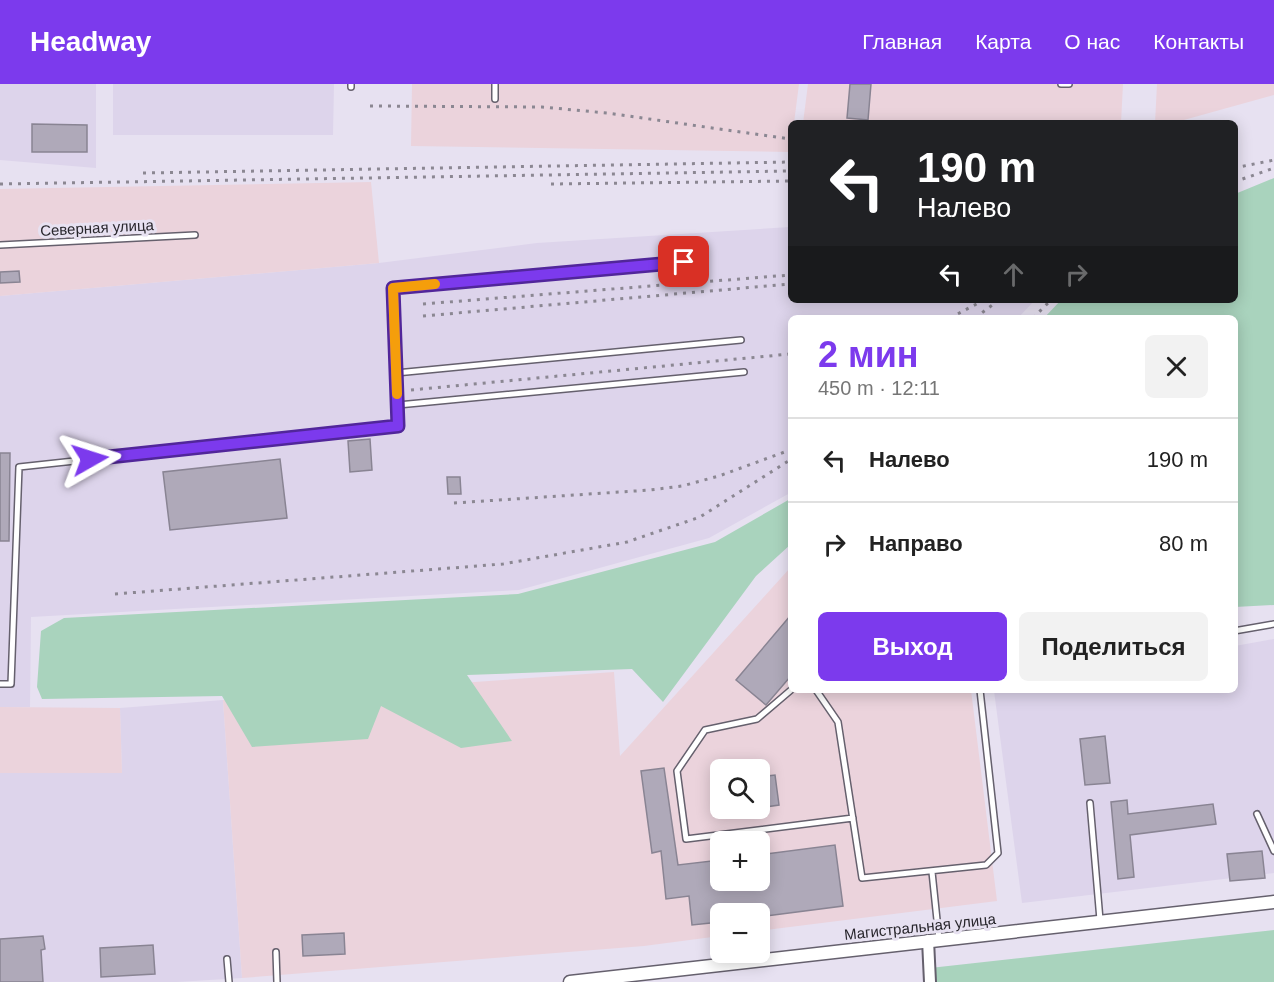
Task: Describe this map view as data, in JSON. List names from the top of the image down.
{
  "streets": {
    "street": ["Магистральная улица"],
    "lane": ["Северная улица"]
  },
  "page": {
    "header": "Headway",
    "nav": [
      "Главная",
      "Карта",
      "О нас",
      "Контакты"
    ],
    "turn": ["190 m", "Налево"],
    "heading": ["2 мин", "450 m · 12:11"],
    "list": [
      {
        "name": "Налево",
        "value": "190 m"
      },
      {
        "name": "Направо",
        "value": "80 m"
      }
    ],
    "buttons": ["Выход", "Поделиться"],
    "map_buttons": ["+", "−"]
  }
}
